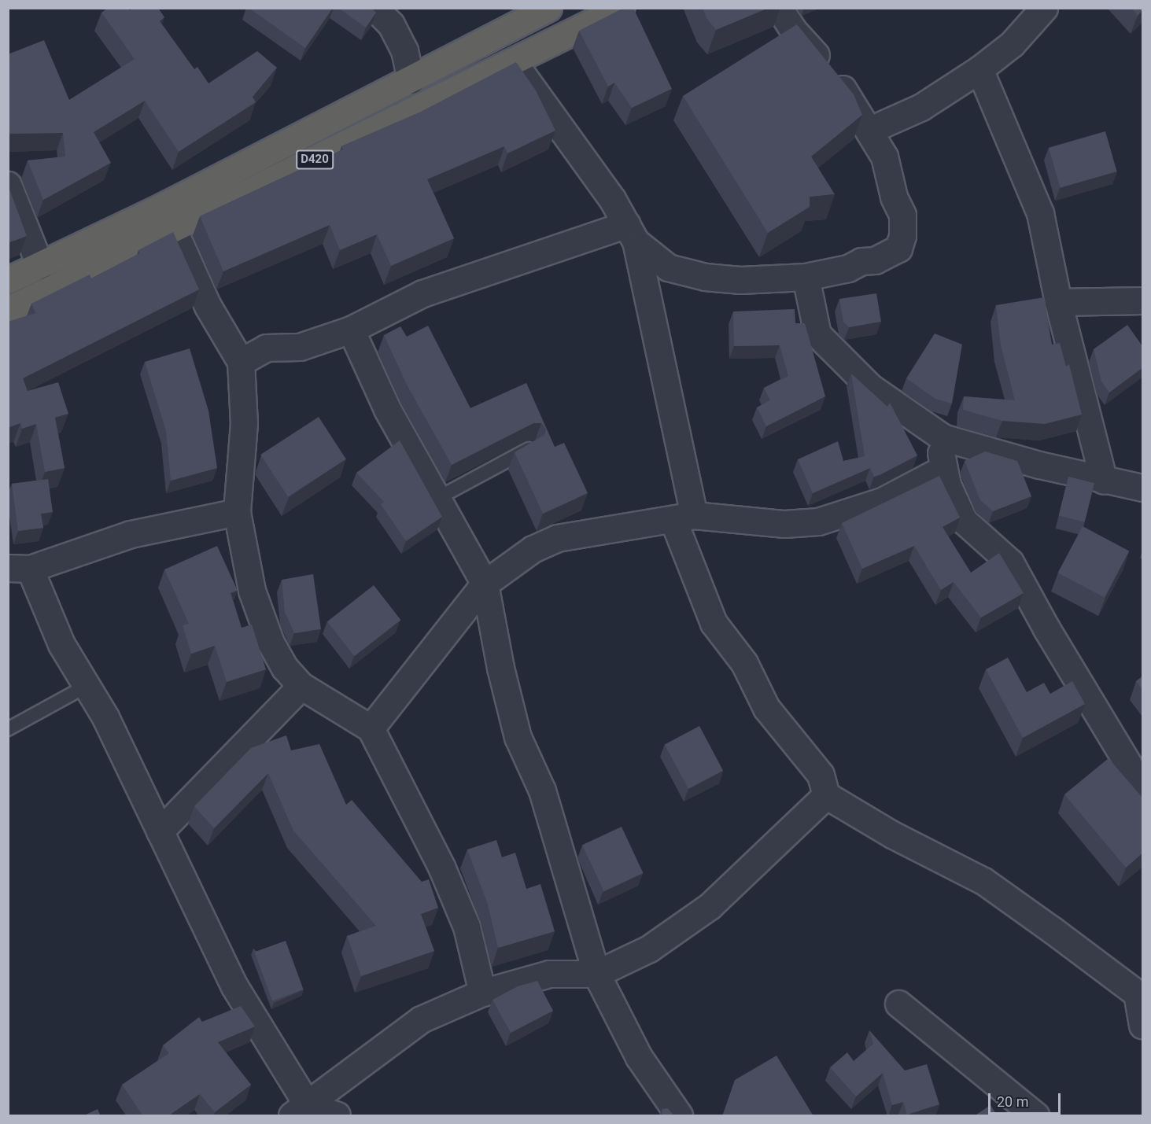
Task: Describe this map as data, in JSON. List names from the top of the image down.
{
  "streets": {
    "highway": ["D420"]
  },
  "scale_bar": "20 m"
}
